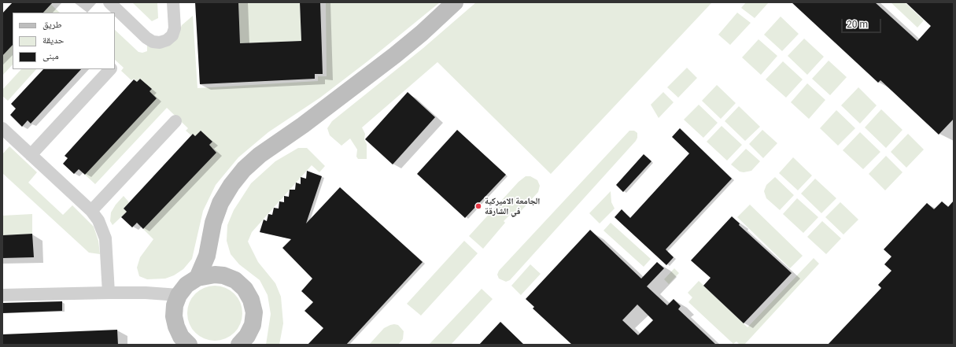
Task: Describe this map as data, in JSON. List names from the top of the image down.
{
  "places": ["الجامعة الاميركية في الشارقة"],
  "legend": ["طريق", "حديقة", "مبنى"],
  "scale_bar": "20 m"
}
